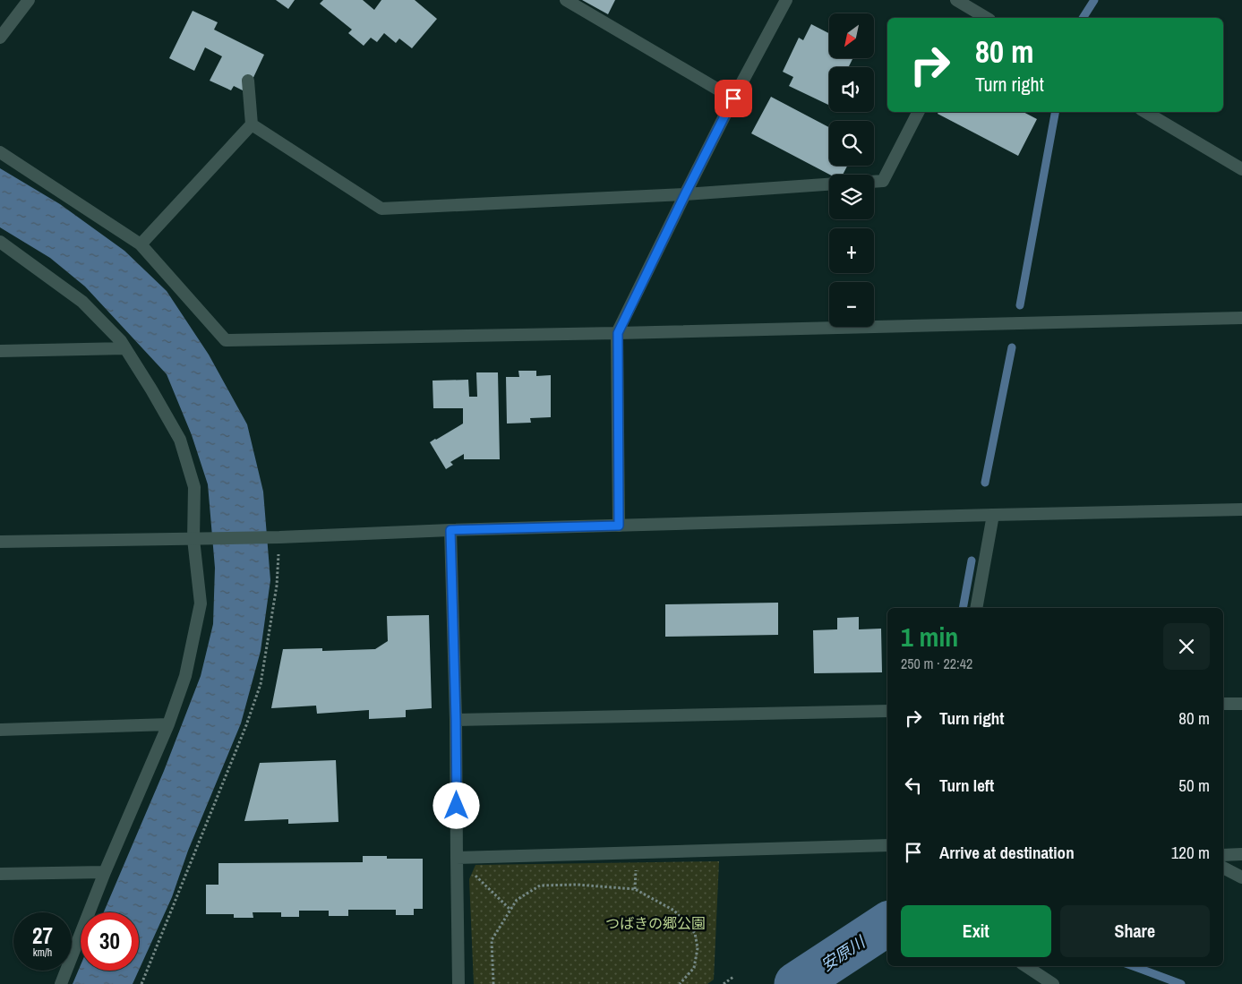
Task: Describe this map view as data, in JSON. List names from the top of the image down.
{
  "water": ["安原川"],
  "parks": ["つばきの郷公園"],
  "north": "bottom left",
  "page": {
    "map_buttons": ["+", "−"],
    "turn": ["80 m", "Turn right"],
    "heading": ["1 min", "250 m · 22:42"],
    "list": [
      {
        "name": "Turn right",
        "value": "80 m"
      },
      {
        "name": "Turn left",
        "value": "50 m"
      },
      {
        "name": "Arrive at destination",
        "value": "120 m"
      }
    ],
    "buttons": ["Exit", "Share"],
    "speed": "27 km/h",
    "limit": "30"
  }
}
